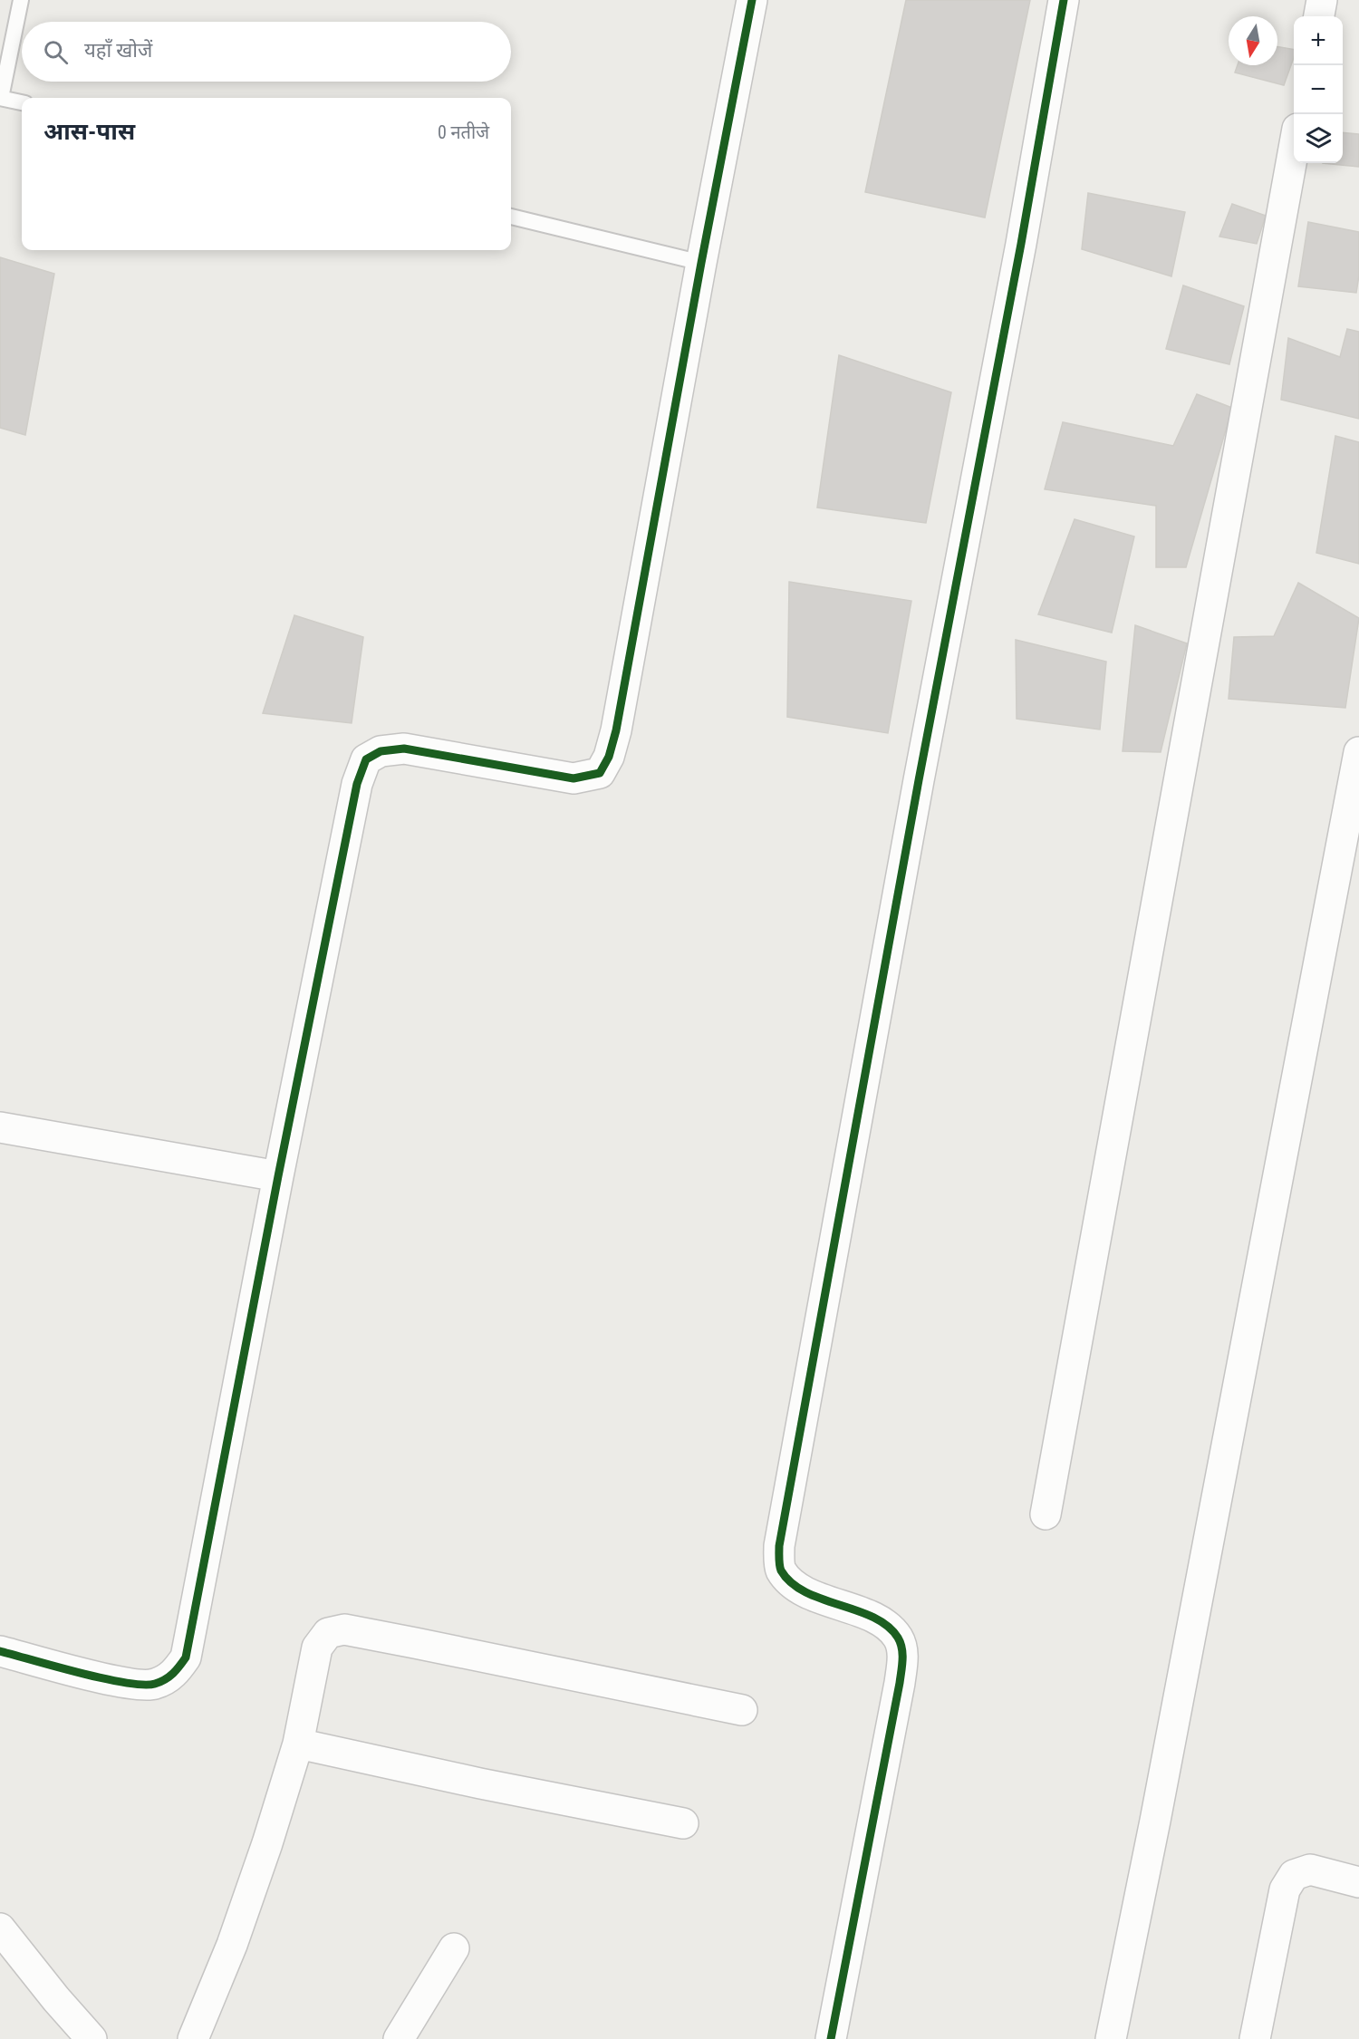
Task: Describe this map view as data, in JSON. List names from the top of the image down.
{
  "north": "bottom",
  "page": {
    "map_buttons": ["+", "−"],
    "search": "यहाँ खोजें",
    "heading": ["आस-पास", "0 नतीजे"]
  }
}
